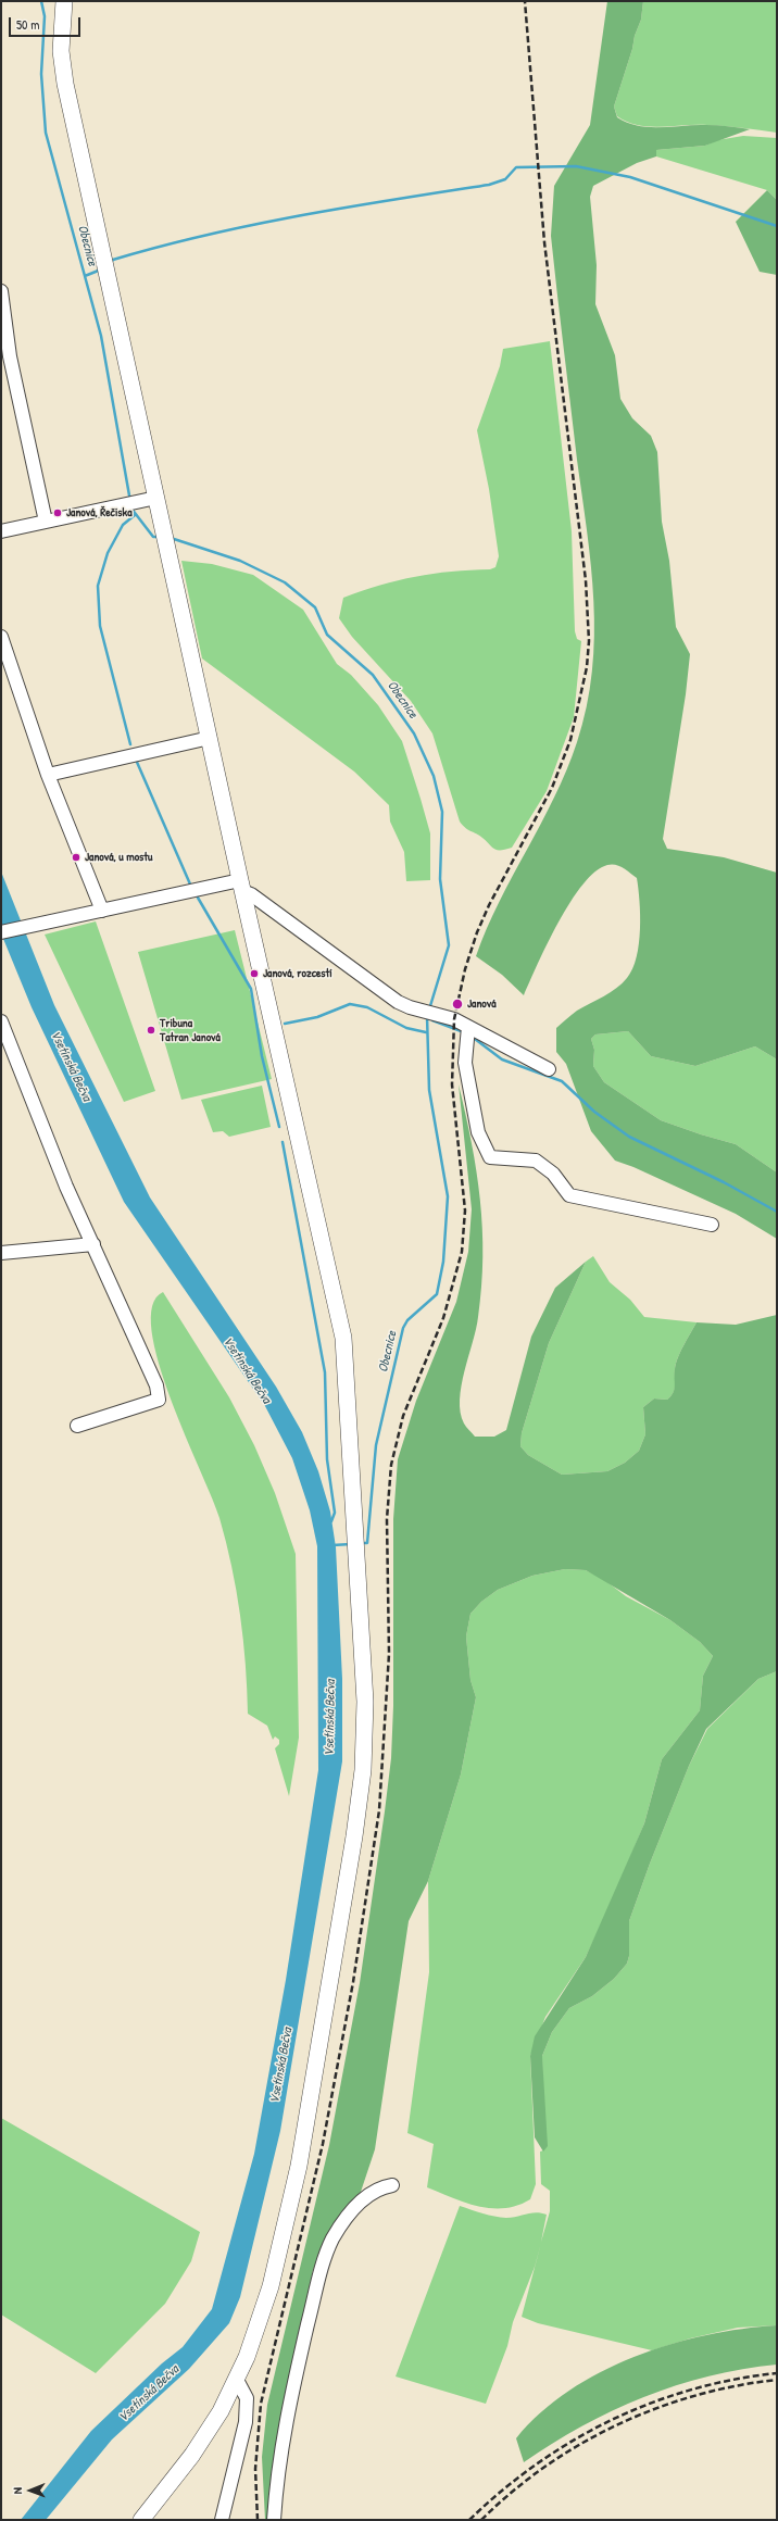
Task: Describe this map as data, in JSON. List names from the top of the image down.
{
  "water": ["Obecnice", "Vsetínská Bečva"],
  "places": [
    "Janová, Řečiska",
    "Janová, u mostu",
    "Janová, rozcestí",
    "Janová",
    "Tribuna Tatran Janová"
  ],
  "scale_bar": "50 m",
  "north": "left"
}
